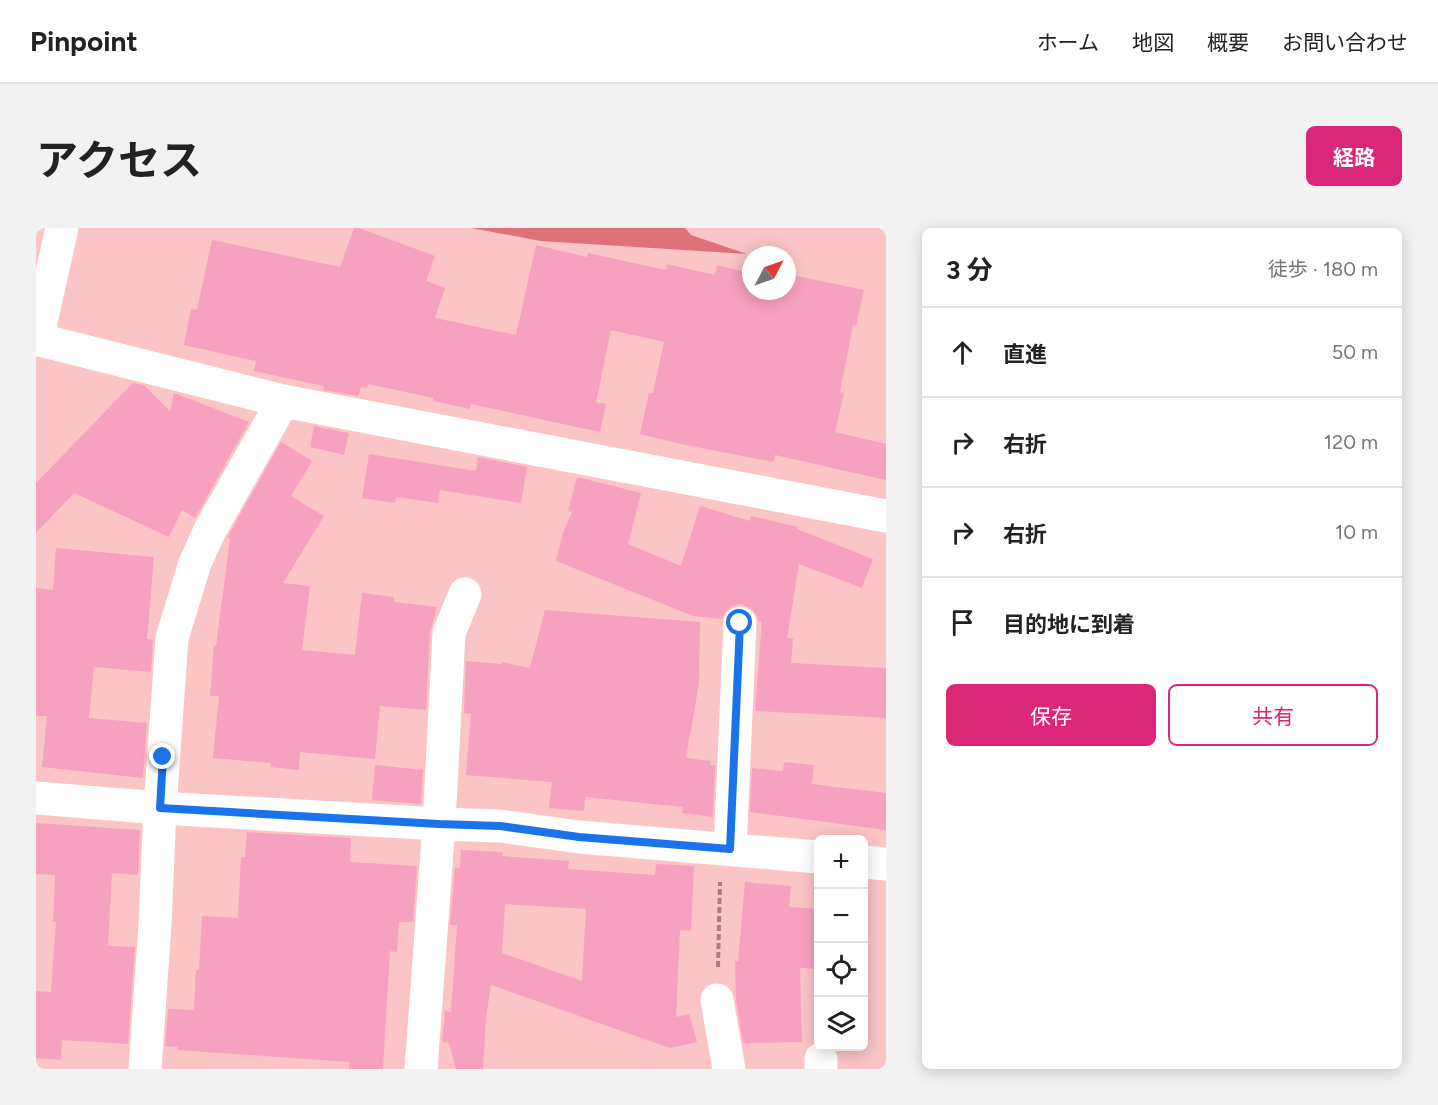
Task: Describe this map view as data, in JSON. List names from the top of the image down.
{
  "north": "top right",
  "page": {
    "header": "Pinpoint",
    "nav": [
      "ホーム",
      "地図",
      "概要",
      "お問い合わせ"
    ],
    "title": "アクセス",
    "buttons": [
      "経路",
      ["保存", "共有"]
    ],
    "heading": ["3 分", "徒歩 · 180 m"],
    "list": [
      ["直進", "50 m"],
      ["右折", "120 m"],
      ["右折", "10 m"],
      "目的地に到着"
    ],
    "map_buttons": ["+", "−"]
  }
}
